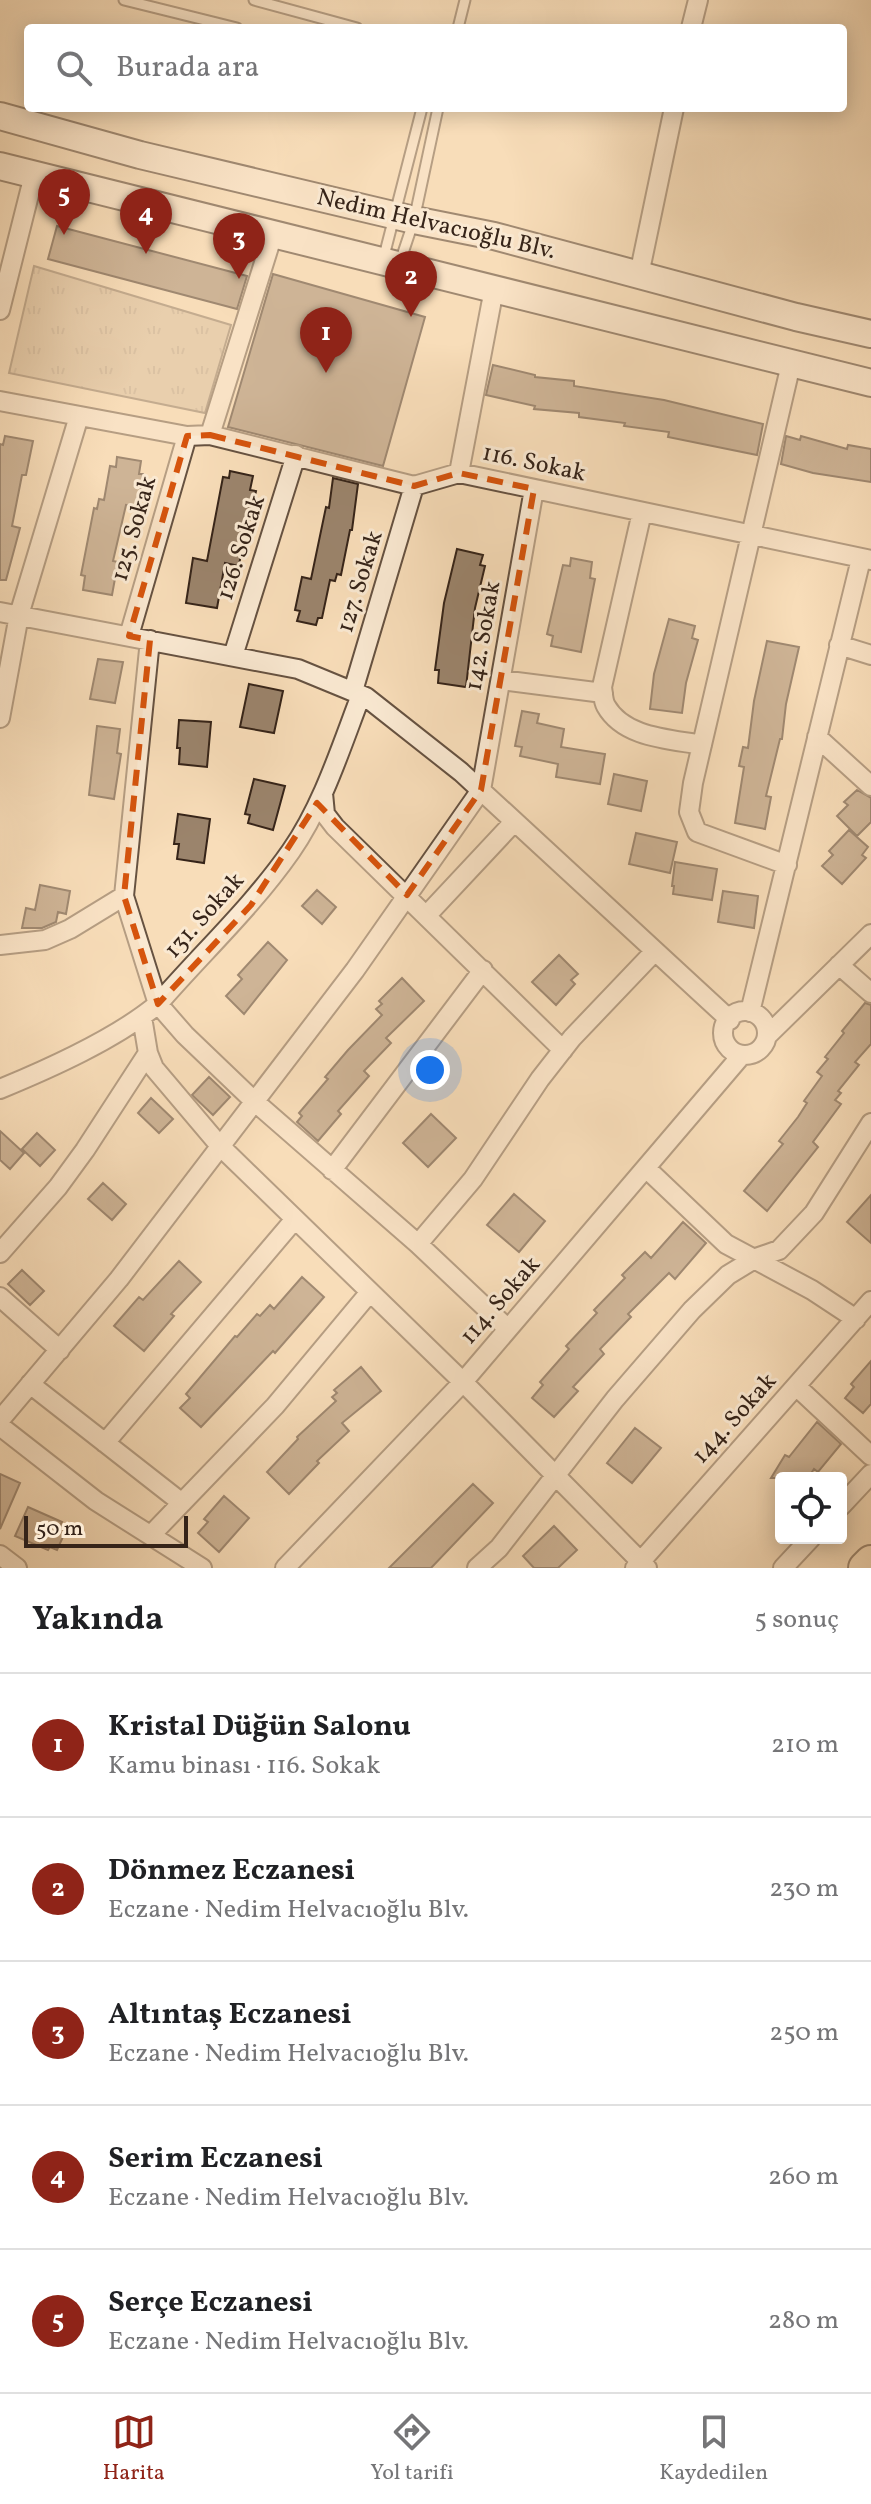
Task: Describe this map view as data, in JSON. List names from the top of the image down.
{
  "streets": {
    "main road": ["Nedim Helvacıoğlu Blv."],
    "street": [
      "116. Sokak",
      "125. Sokak",
      "126. Sokak",
      "127. Sokak",
      "142. Sokak",
      "131. Sokak",
      "114. Sokak",
      "144. Sokak"
    ]
  },
  "crossings": [
    ["116. Sokak", "127. Sokak"],
    ["116. Sokak", "142. Sokak"],
    ["127. Sokak", "131. Sokak"]
  ],
  "scale_bar": "50 m",
  "page": {
    "search": "Burada ara",
    "pins": [
      "5",
      "4",
      "3",
      "2",
      "1"
    ],
    "scale": "50 m",
    "heading": ["Yakında", "5 sonuç"],
    "list": [
      {
        "mark": "1",
        "name": "Kristal Düğün Salonu",
        "note": "Kamu binası · 116. Sokak",
        "value": "210 m"
      },
      {
        "mark": "2",
        "name": "Dönmez Eczanesi",
        "note": "Eczane · Nedim Helvacıoğlu Blv.",
        "value": "230 m"
      },
      {
        "mark": "3",
        "name": "Altıntaş Eczanesi",
        "note": "Eczane · Nedim Helvacıoğlu Blv.",
        "value": "250 m"
      },
      {
        "mark": "4",
        "name": "Serim Eczanesi",
        "note": "Eczane · Nedim Helvacıoğlu Blv.",
        "value": "260 m"
      },
      {
        "mark": "5",
        "name": "Serçe Eczanesi",
        "note": "Eczane · Nedim Helvacıoğlu Blv.",
        "value": "280 m"
      }
    ],
    "nav": ["Harita", "Yol tarifi", "Kaydedilen"]
  }
}
